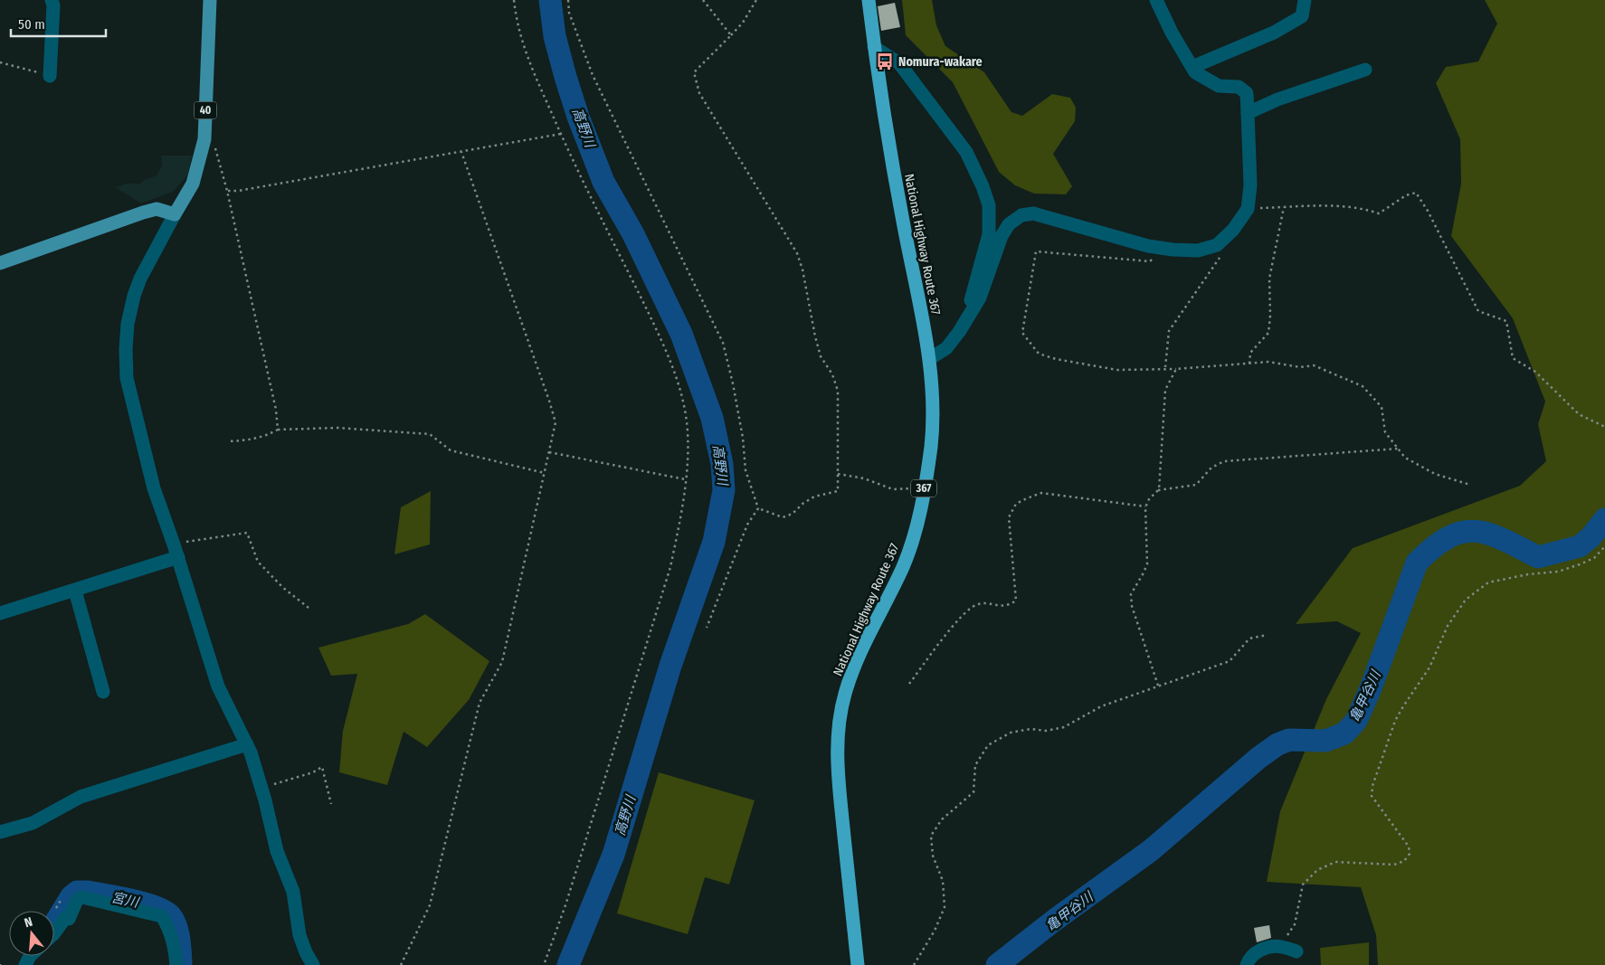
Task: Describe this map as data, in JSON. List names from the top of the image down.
{
  "streets": {
    "highway": ["National Highway Route 367", "367"],
    "main road": ["40"]
  },
  "water": ["高野川", "亀甲谷川", "宮川"],
  "places": {
    "bus stop": ["Nomura-wakare"]
  },
  "scale_bar": "50 m",
  "north": "top"
}
